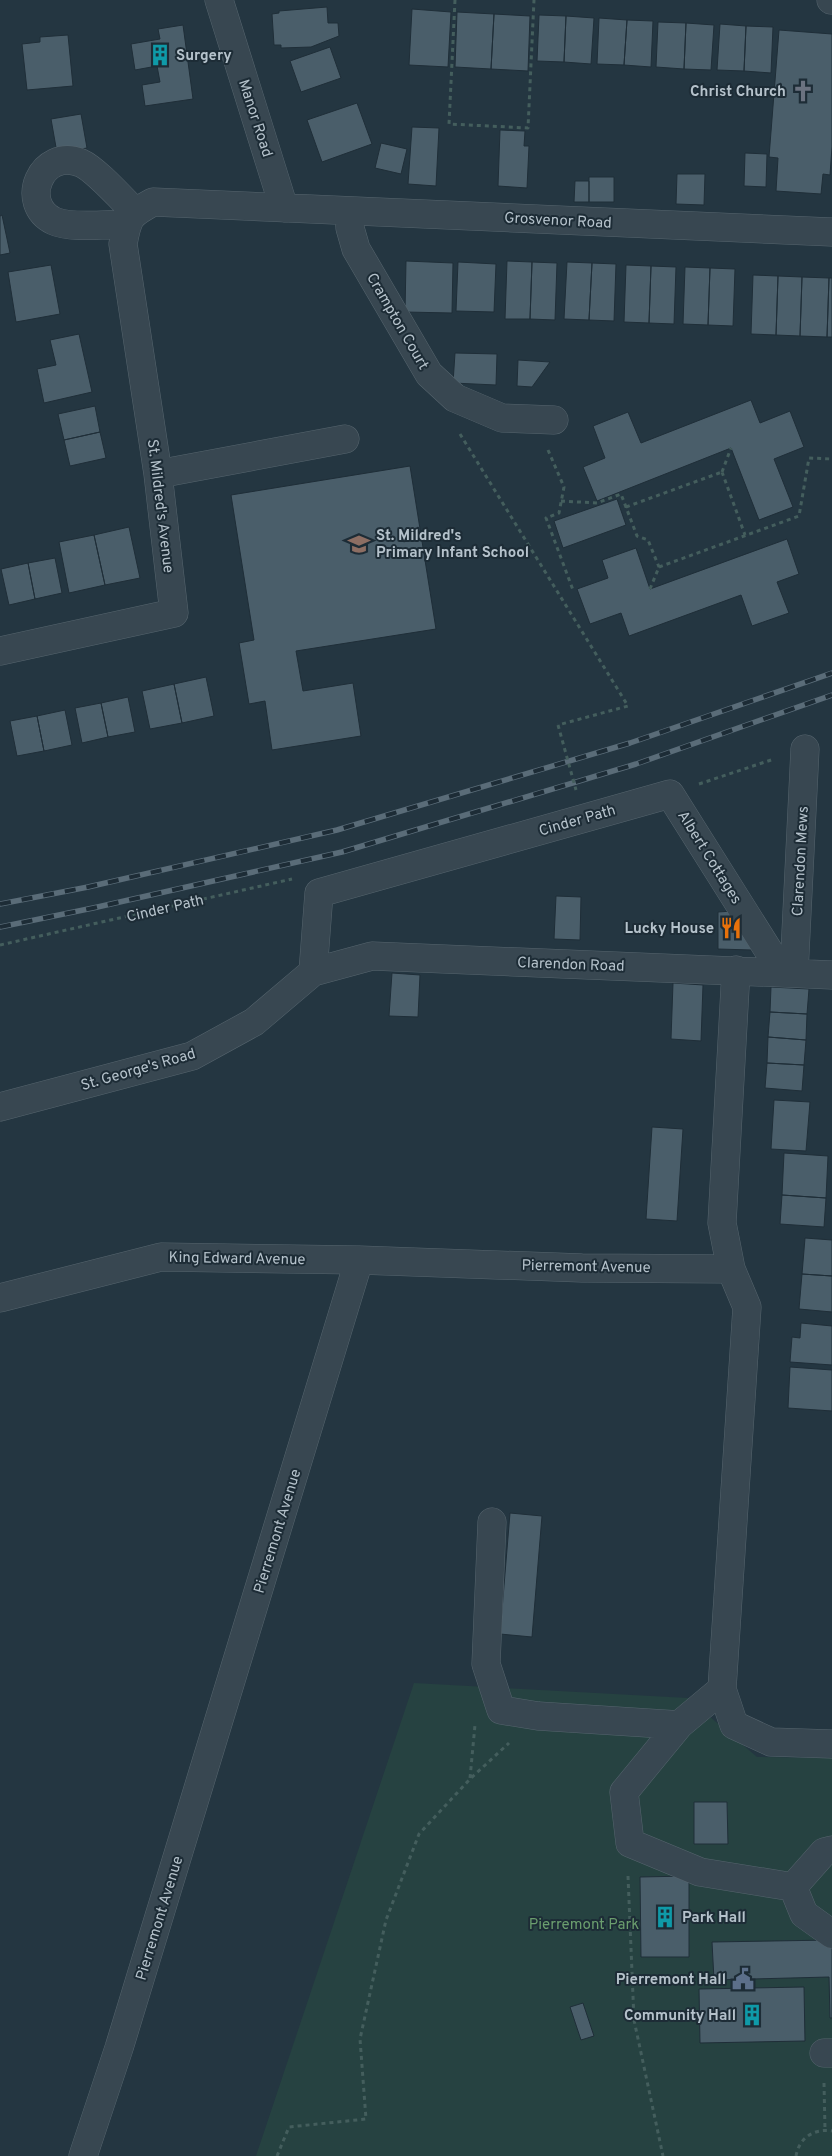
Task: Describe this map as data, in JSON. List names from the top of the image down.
{
  "streets": {
    "street": [
      "Manor Road",
      "Grosvenor Road",
      "Crampton Court",
      "St. Mildred's Avenue",
      "Cinder Path",
      "Albert Cottages",
      "Clarendon Mews",
      "Clarendon Road",
      "St. George's Road",
      "King Edward Avenue",
      "Pierremont Avenue"
    ]
  },
  "crossings": [
    ["Manor Road", "Grosvenor Road"],
    ["Manor Road", "St. Mildred's Avenue"],
    ["Grosvenor Road", "Crampton Court"],
    ["Grosvenor Road", "St. Mildred's Avenue"],
    ["Cinder Path", "Albert Cottages"],
    ["Albert Cottages", "Clarendon Mews"],
    ["Albert Cottages", "Clarendon Road"],
    ["Clarendon Mews", "Clarendon Road"],
    ["Clarendon Road", "St. George's Road"],
    ["King Edward Avenue", "Pierremont Avenue"]
  ],
  "parks": ["Pierremont Park"],
  "places": {
    "building": ["Surgery", "Park Hall", "Community Hall"],
    "church": ["Christ Church"],
    "school or university": ["St. Mildred's Primary Infant School"],
    "restaurant": ["Lucky House"],
    "public building": ["Pierremont Hall"]
  }
}
